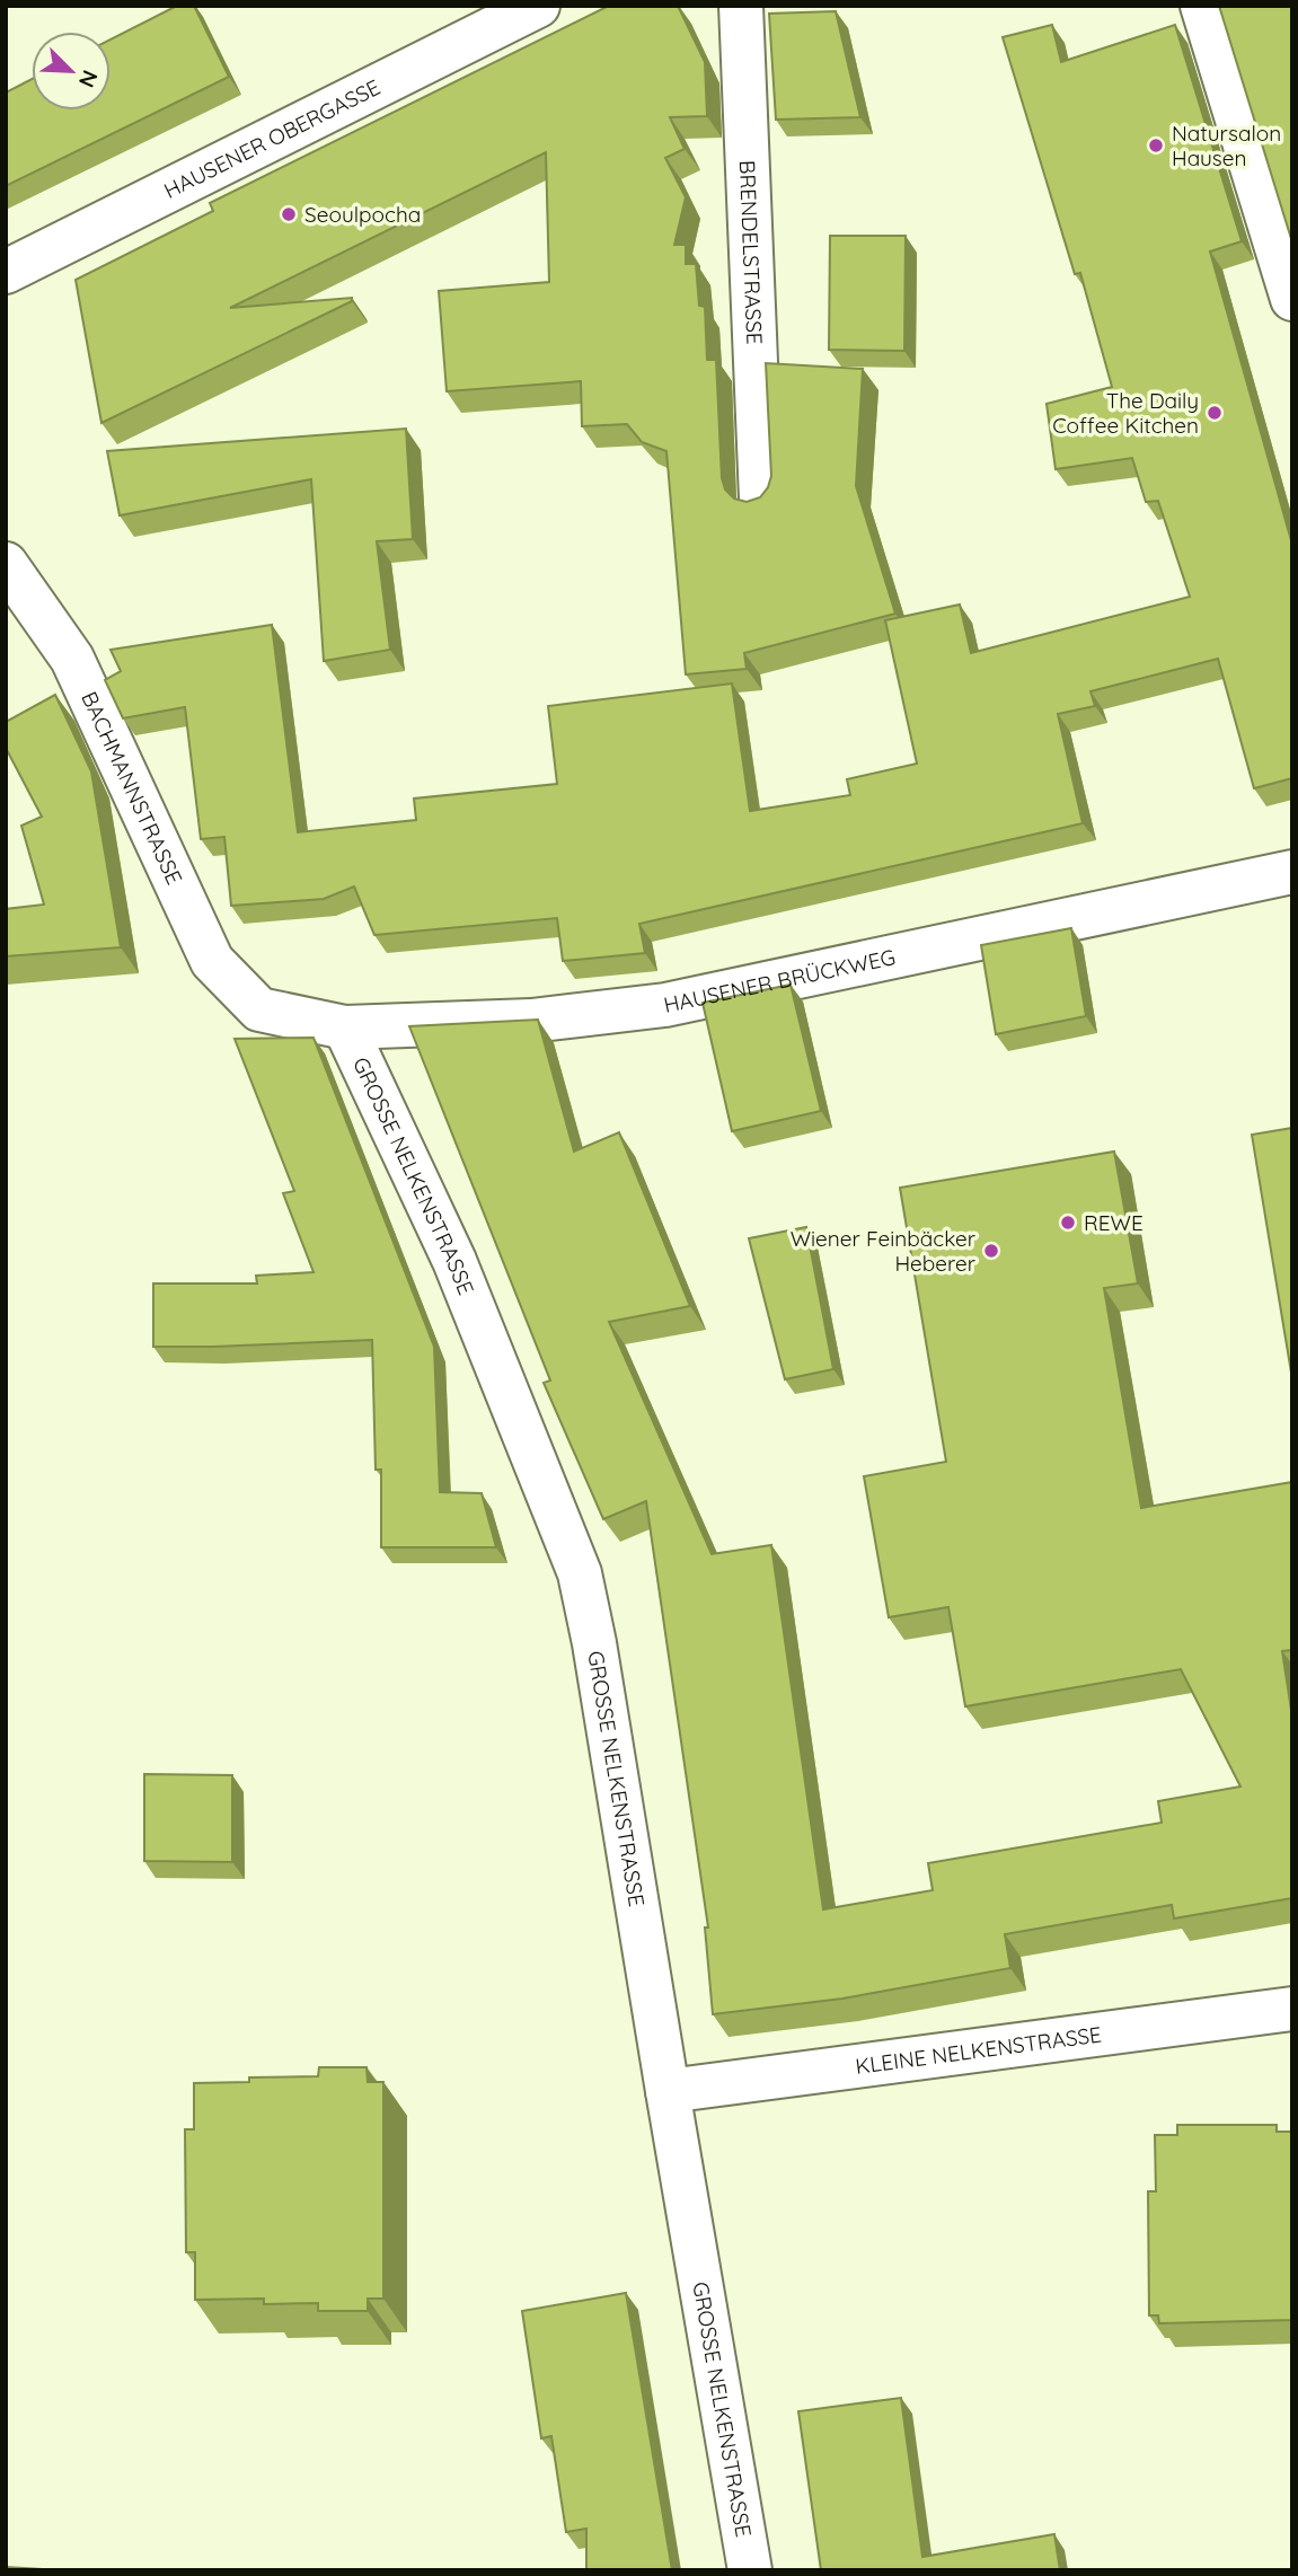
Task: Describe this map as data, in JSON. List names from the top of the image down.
{
  "streets": {
    "street": [
      "HAUSENER OBERGASSE",
      "BRENDELSTRASSE",
      "BACHMANNSTRASSE",
      "HAUSENER BRÜCKWEG",
      "GROSSE NELKENSTRASSE",
      "KLEINE NELKENSTRASSE"
    ]
  },
  "crossings": [
    ["BACHMANNSTRASSE", "HAUSENER BRÜCKWEG"],
    ["HAUSENER BRÜCKWEG", "GROSSE NELKENSTRASSE"],
    ["GROSSE NELKENSTRASSE", "KLEINE NELKENSTRASSE"]
  ],
  "places": [
    "Natursalon Hausen",
    "Seoulpocha",
    "The Daily Coffee Kitchen",
    "REWE",
    "Wiener Feinbäcker Heberer"
  ],
  "north": "bottom right"
}
